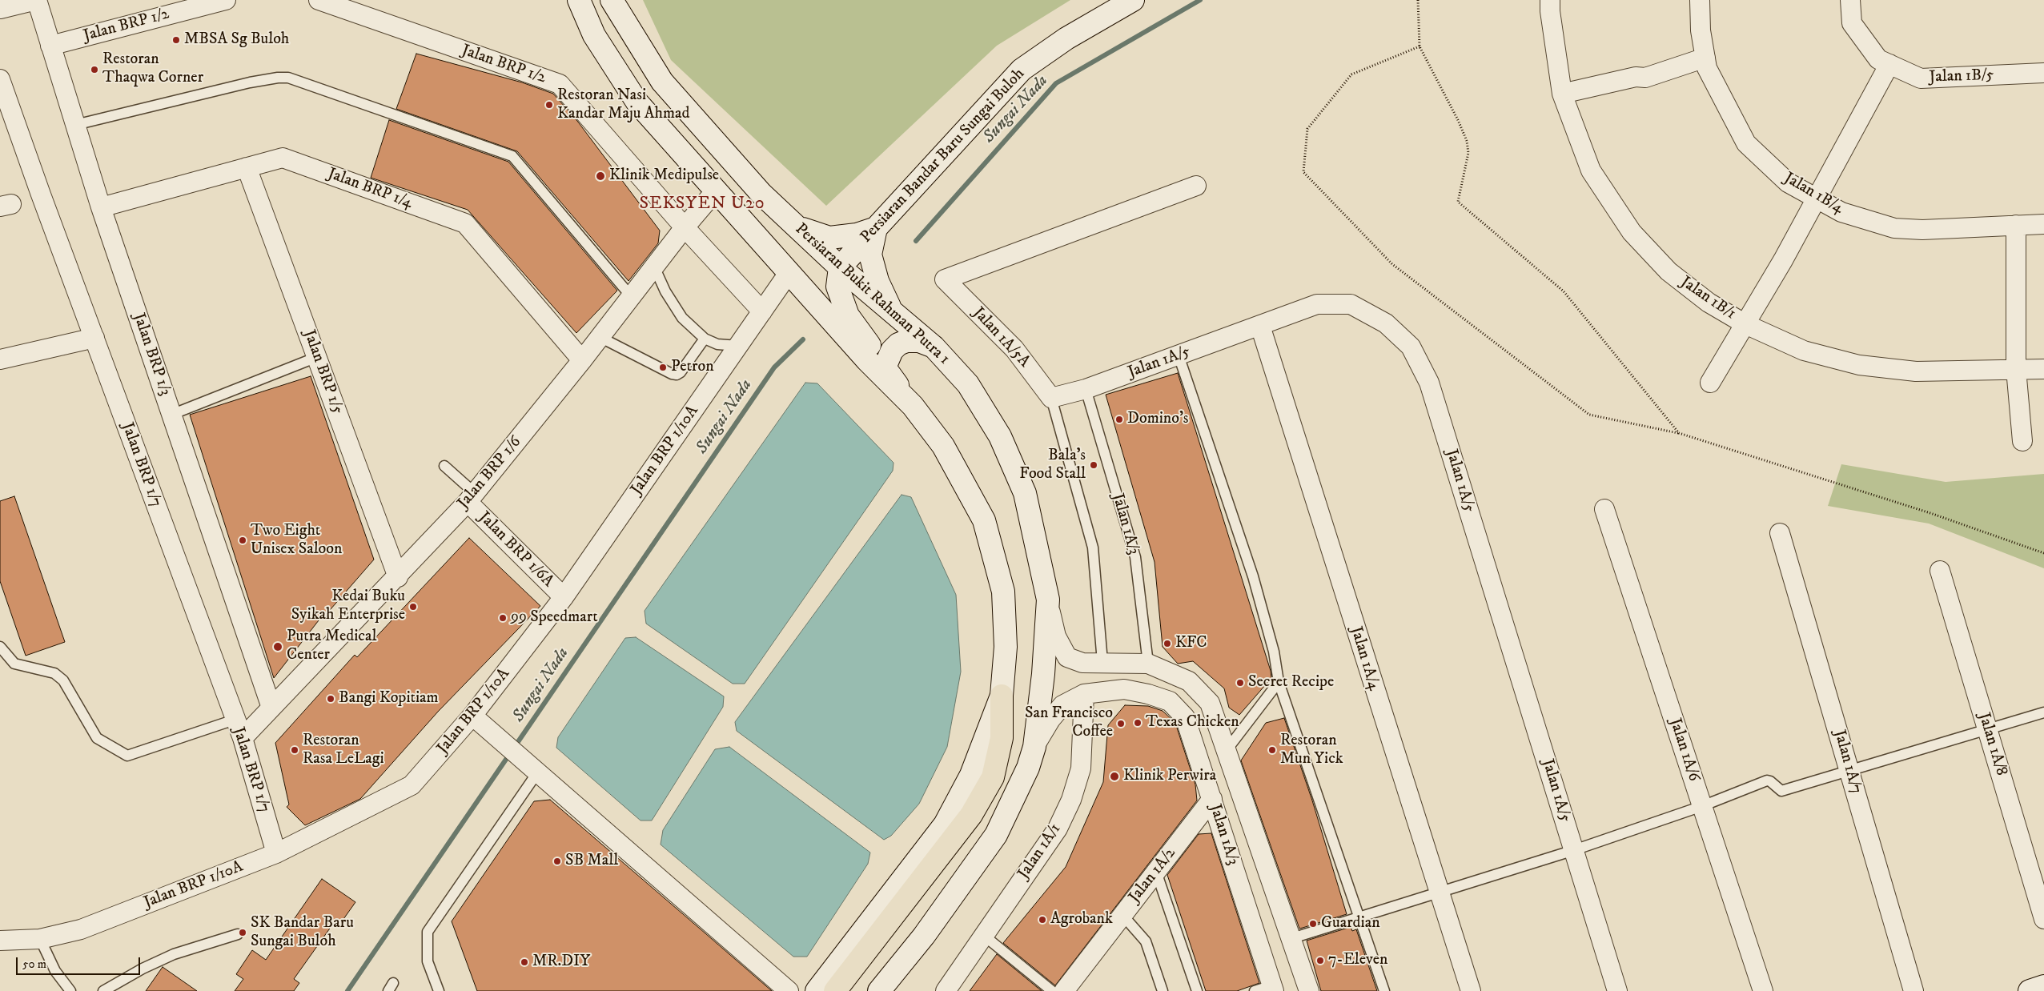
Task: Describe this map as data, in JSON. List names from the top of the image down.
{
  "streets": {
    "main road": ["Persiaran Bandar Baru Sungai Buloh", "Persiaran Bukit Rahman Putra 1"],
    "street": [
      "Jalan BRP 1/2",
      "Jalan 1B/5",
      "Jalan BRP 1/4",
      "Jalan 1B/4",
      "Jalan 1B/1",
      "Jalan 1A/5A",
      "Jalan BRP 1/3",
      "Jalan 1A/5",
      "Jalan BRP 1/5",
      "Jalan BRP 1/10A",
      "Jalan BRP 1/7",
      "Jalan BRP 1/6",
      "Jalan 1A/3",
      "Jalan BRP 1/6A",
      "Jalan 1A/4",
      "Jalan 1A/8",
      "Jalan 1A/6",
      "Jalan 1A/7",
      "Jalan 1A/1",
      "Jalan 1A/2"
    ]
  },
  "crossings": [
    ["Jalan BRP 1/2", "Jalan BRP 1/3"],
    ["Jalan BRP 1/2", "Jalan BRP 1/10A"],
    ["Jalan BRP 1/2", "Jalan BRP 1/6"],
    ["Persiaran Bandar Baru Sungai Buloh", "Persiaran Bukit Rahman Putra 1"],
    ["Jalan BRP 1/4", "Jalan BRP 1/3"],
    ["Jalan BRP 1/4", "Jalan BRP 1/5"],
    ["Jalan BRP 1/4", "Jalan BRP 1/6"],
    ["Persiaran Bukit Rahman Putra 1", "Jalan 1A/3"],
    ["Jalan 1A/5A", "Jalan 1A/5"],
    ["Jalan 1A/5A", "Jalan 1A/3"],
    ["Jalan BRP 1/3", "Jalan BRP 1/6"],
    ["Jalan 1A/5", "Jalan 1A/3"],
    ["Jalan 1A/5", "Jalan 1A/4"],
    ["Jalan BRP 1/5", "Jalan BRP 1/6"],
    ["Jalan BRP 1/10A", "Jalan BRP 1/7"],
    ["Jalan BRP 1/10A", "Jalan BRP 1/6A"],
    ["Jalan BRP 1/7", "Jalan BRP 1/6"],
    ["Jalan BRP 1/6", "Jalan BRP 1/6A"],
    ["Jalan 1A/3", "Jalan 1A/1"],
    ["Jalan 1A/3", "Jalan 1A/2"]
  ],
  "districts": ["SEKSYEN U20"],
  "water": ["Sungai Nada"],
  "places": [
    "MBSA Sg Buloh",
    "Restoran Thaqwa Corner",
    "Restoran Nasi Kandar Maju Ahmad",
    "Klinik Medipulse",
    "Petron",
    "Domino's",
    "Bala’s Food Stall",
    "Two Eight Unisex Saloon",
    "Kedai Buku Syikah Enterprise",
    "99 Speedmart",
    "KFC",
    "Putra Medical Center",
    "Secret Recipe",
    "Bangi Kopitiam",
    "Texas Chicken",
    "San Francisco Coffee",
    "Restoran Rasa LeLagi",
    "Restoran Mun Yick",
    "Klinik Perwira",
    "SB Mall",
    "Agrobank",
    "Guardian",
    "SK Bandar Baru Sungai Buloh",
    "7-Eleven",
    "MR.DIY"
  ],
  "scale_bar": "50 m"
}
